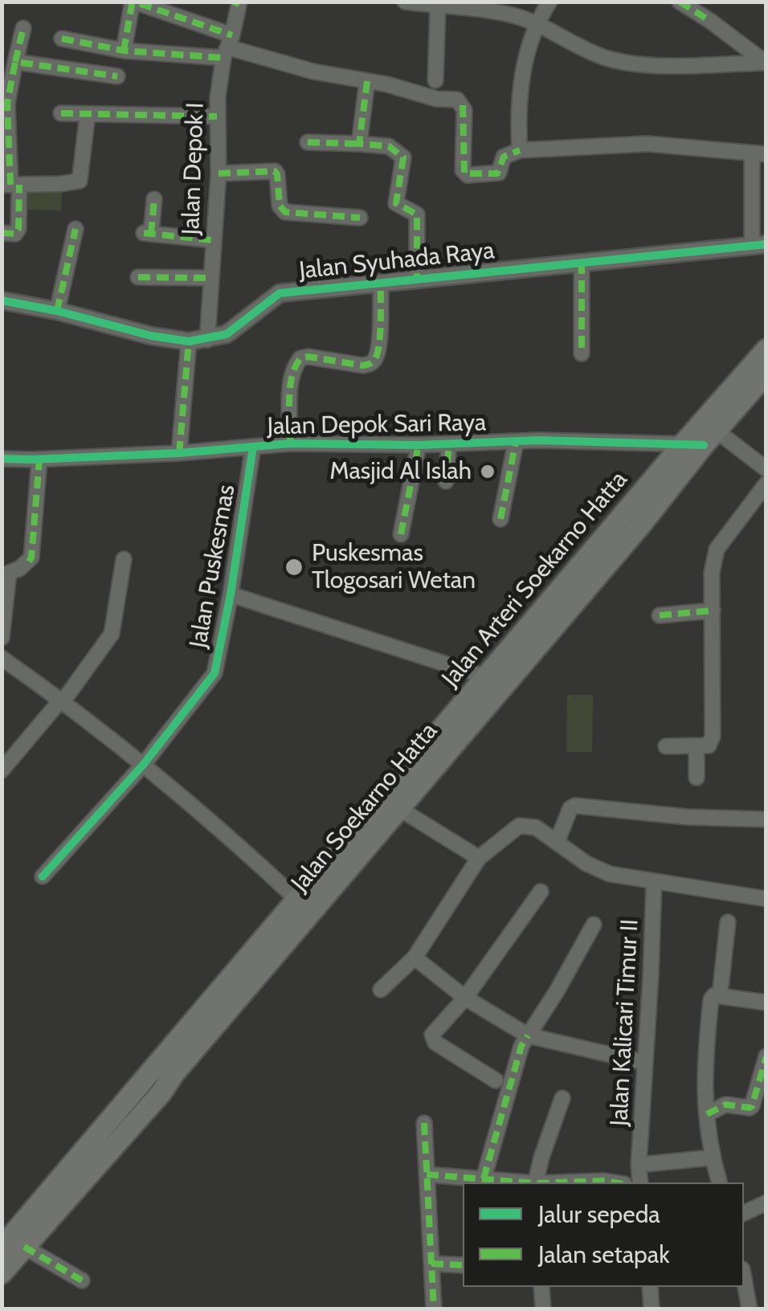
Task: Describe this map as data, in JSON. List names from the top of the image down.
{
  "streets": {
    "main road": ["Jalan Arteri Soekarno Hatta", "Jalan Soekarno Hatta"],
    "street": [
      "Jalan Depok I",
      "Jalan Syuhada Raya",
      "Jalan Depok Sari Raya",
      "Jalan Puskesmas",
      "Jalan Kalicari Timur II"
    ]
  },
  "crossings": [
    ["Jalan Depok I", "Jalan Syuhada Raya"],
    ["Jalan Depok Sari Raya", "Jalan Puskesmas"],
    ["Jalan Depok Sari Raya", "Jalan Arteri Soekarno Hatta"],
    ["Jalan Depok Sari Raya", "Jalan Soekarno Hatta"],
    ["Jalan Puskesmas", "Jalan Arteri Soekarno Hatta"],
    ["Jalan Arteri Soekarno Hatta", "Jalan Soekarno Hatta"]
  ],
  "places": ["Masjid Al Islah", "Puskesmas Tlogosari Wetan"],
  "legend": ["Jalur sepeda", "Jalan setapak"]
}
